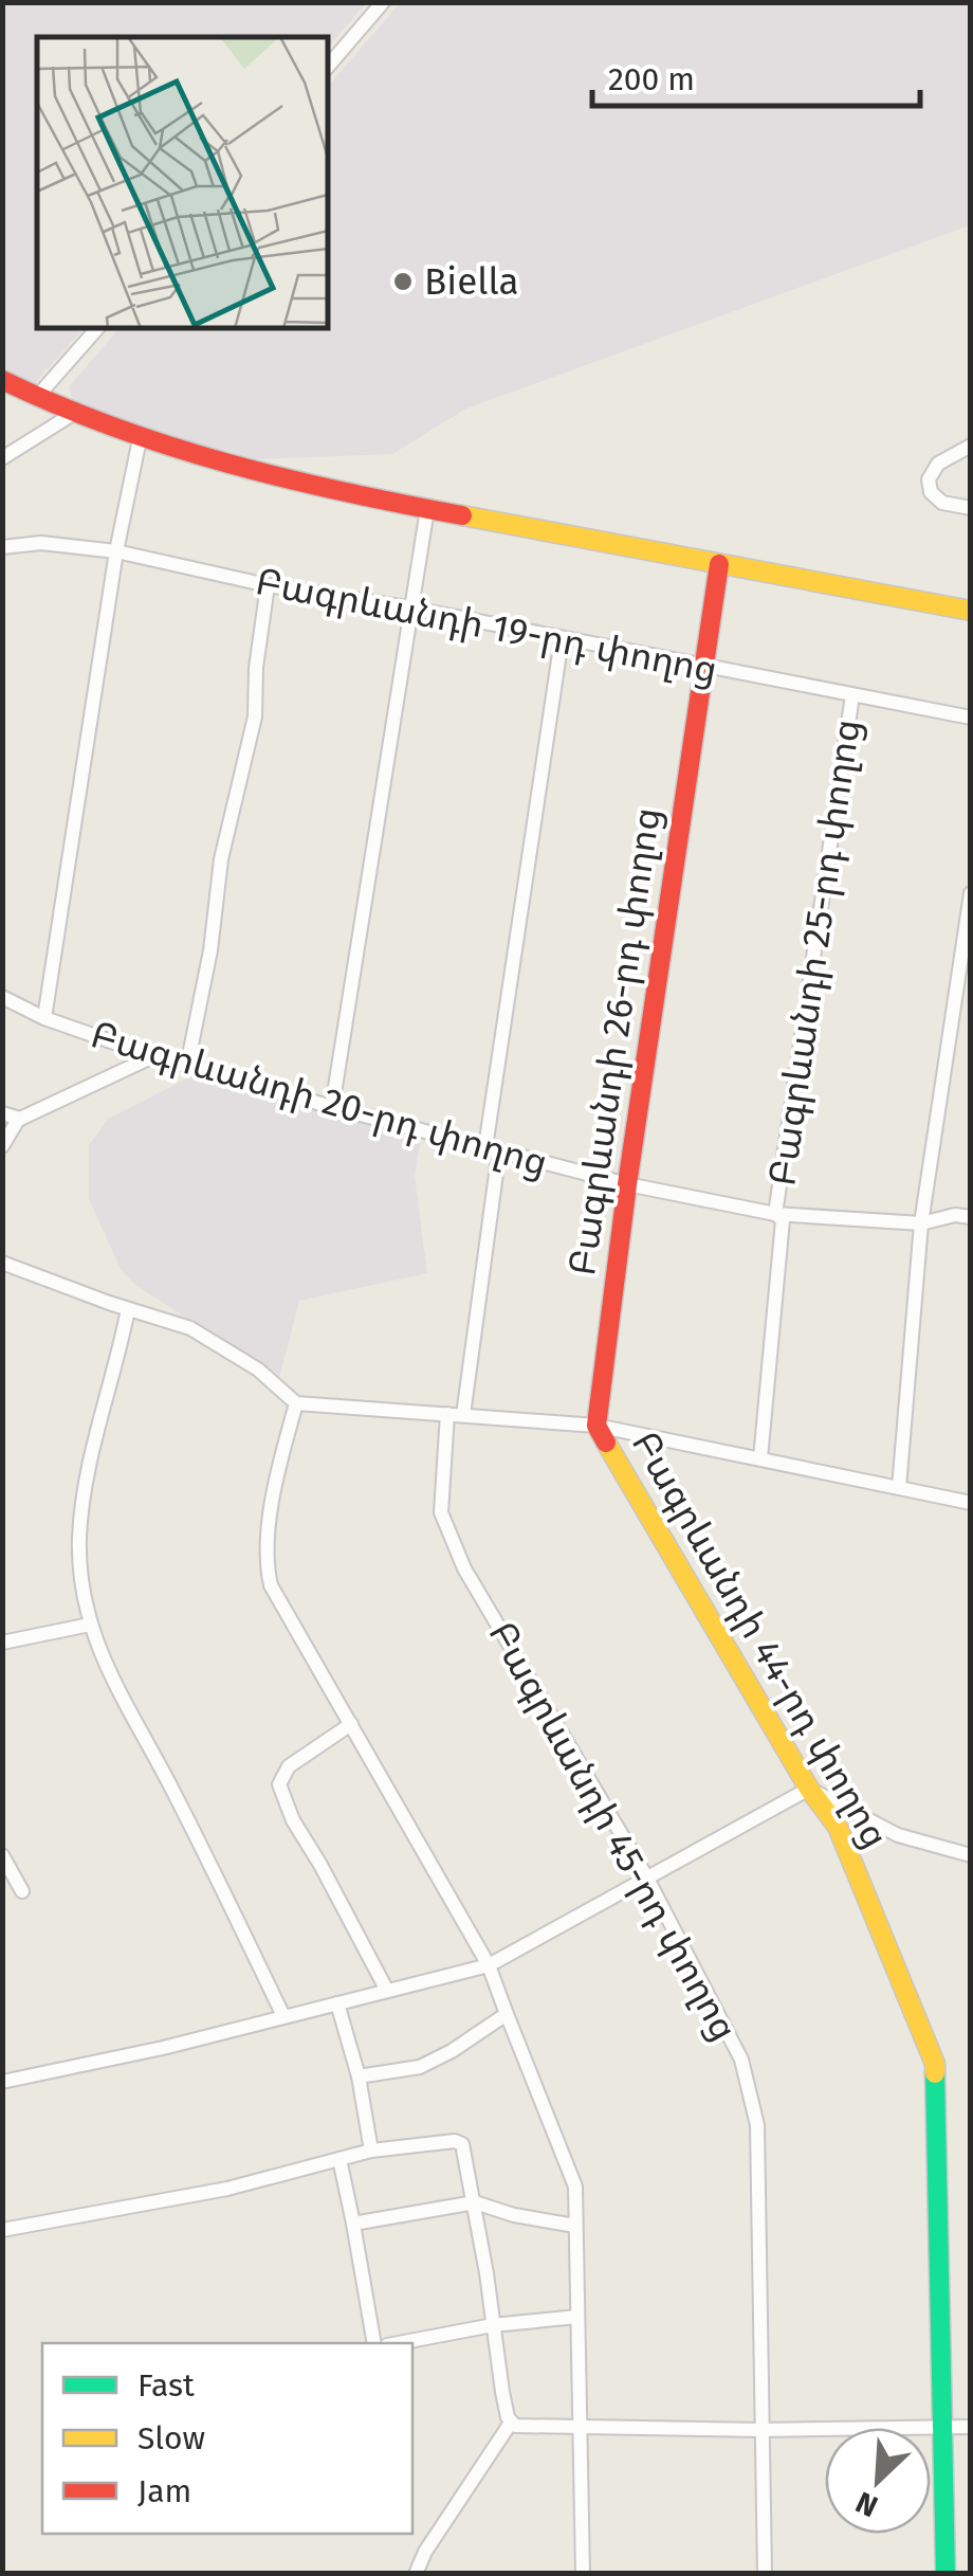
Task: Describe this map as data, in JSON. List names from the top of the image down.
{
  "streets": {
    "street": [
      "Բագրևանդի 19-րդ փողոց",
      "Բագրևանդի 25-րդ փողոց",
      "Բագրևանդի 26-րդ փողոց",
      "Բագրևանդի 20-րդ փողոց",
      "Բագրևանդի 44-րդ փողոց",
      "Բագրևանդի 45-րդ փողոց"
    ]
  },
  "crossings": [
    ["Բագրևանդի 19-րդ փողոց", "Բագրևանդի 25-րդ փողոց"],
    ["Բագրևանդի 19-րդ փողոց", "Բագրևանդի 26-րդ փողոց"],
    ["Բագրևանդի 25-րդ փողոց", "Բագրևանդի 20-րդ փողոց"],
    ["Բագրևանդի 26-րդ փողոց", "Բագրևանդի 20-րդ փողոց"],
    ["Բագրևանդի 26-րդ փողոց", "Բագրևանդի 44-րդ փողոց"]
  ],
  "places": ["Biella"],
  "legend": ["Fast", "Slow", "Jam"],
  "scale_bar": "200 m",
  "north": "bottom left"
}
